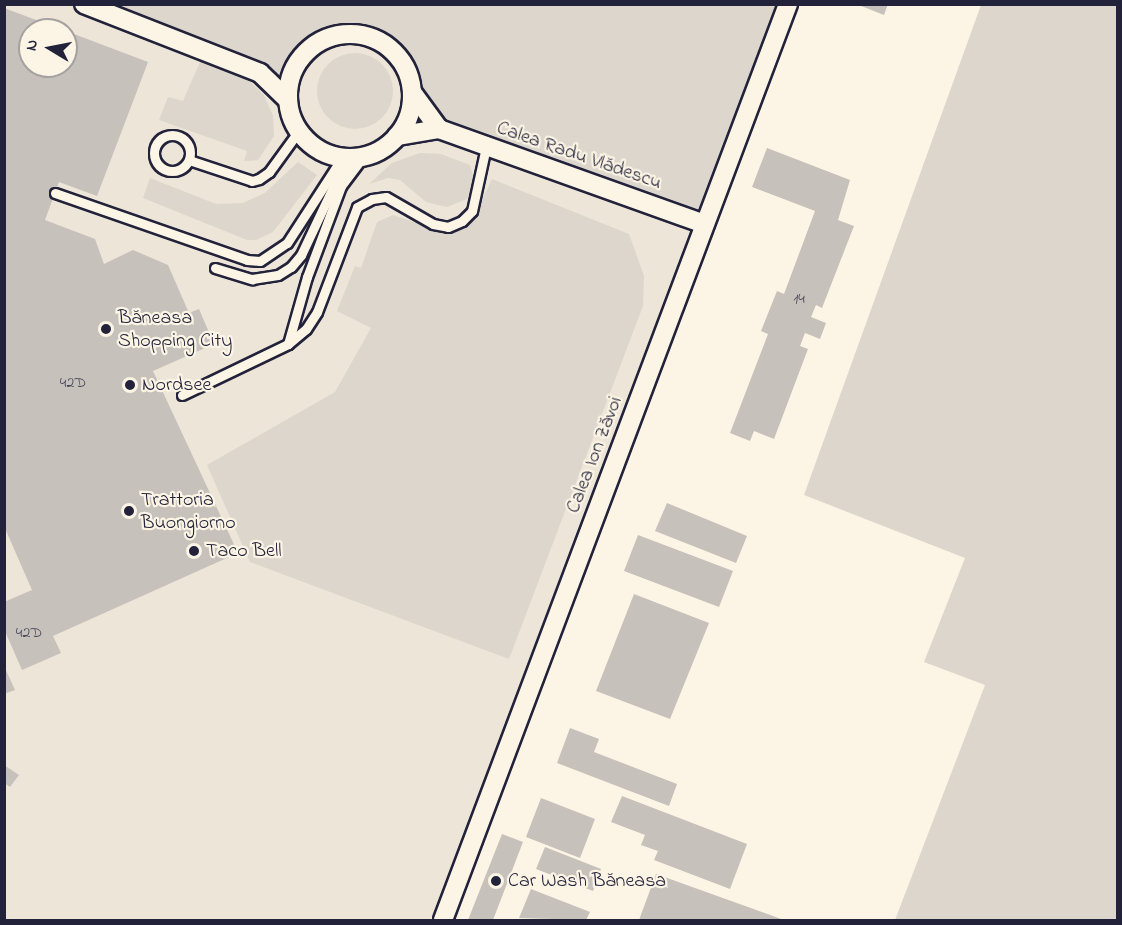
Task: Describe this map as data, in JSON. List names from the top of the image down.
{
  "streets": {
    "street": ["Calea Radu Vlădescu", "Calea Ion Zăvoi"]
  },
  "crossings": [
    ["Calea Radu Vlădescu", "Calea Ion Zăvoi"]
  ],
  "places": [
    "Băneasa Shopping City",
    "Nordsee",
    "Trattoria Buongiorno",
    "Taco Bell",
    "Car Wash Băneasa"
  ],
  "house_numbers": ["14", "42D", "42D"],
  "north": "left"
}
